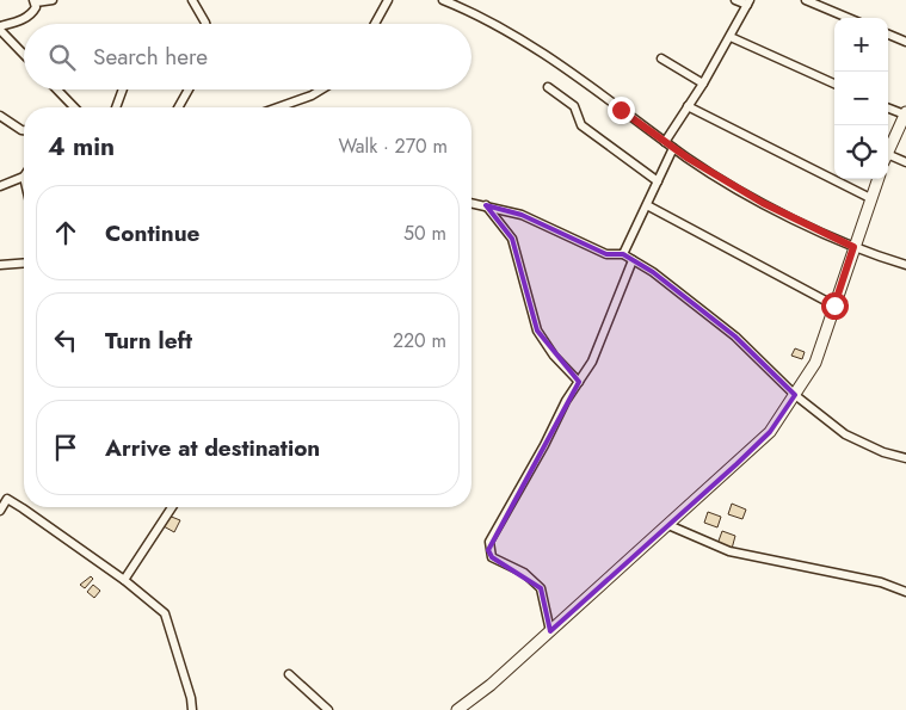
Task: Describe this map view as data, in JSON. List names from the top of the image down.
{
  "page": {
    "map_buttons": ["+", "−"],
    "search": "Search here",
    "heading": ["4 min", "Walk · 270 m"],
    "list": [
      ["Continue", "50 m"],
      ["Turn left", "220 m"],
      "Arrive at destination"
    ]
  }
}
